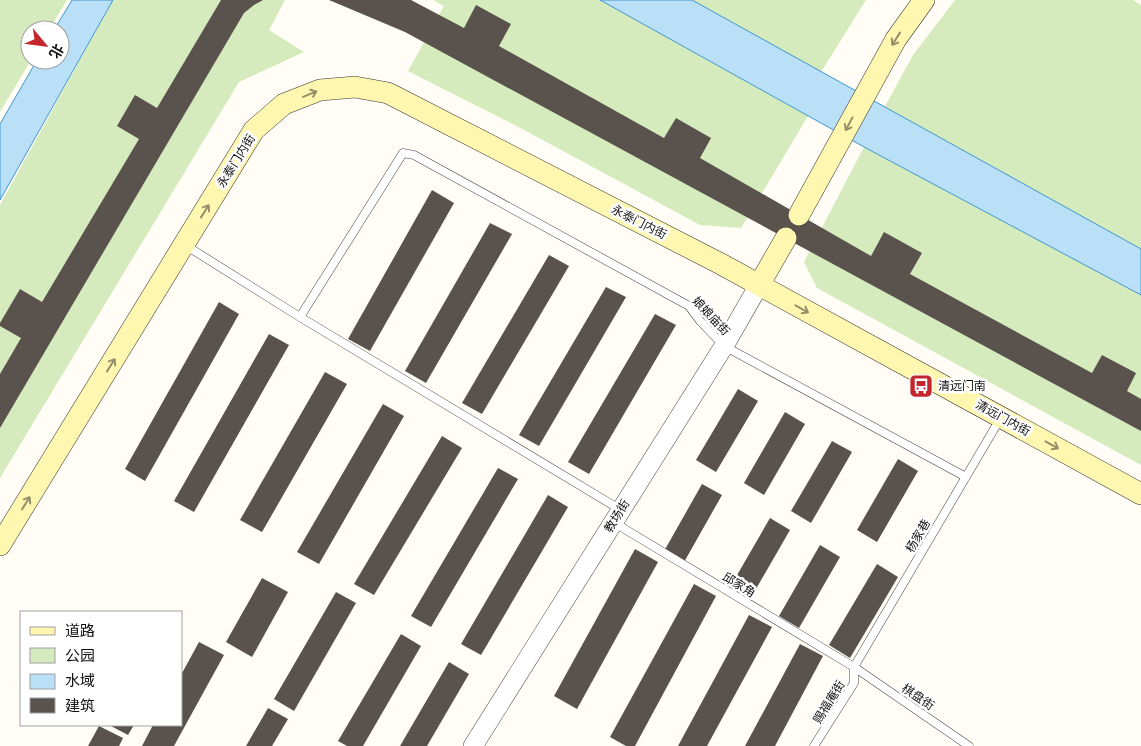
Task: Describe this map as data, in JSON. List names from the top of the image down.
{
  "streets": {
    "main road": ["永泰门内街", "清远门内街"],
    "street": ["教场街"],
    "lane": [
      "娘娘庙街",
      "杨家巷",
      "邱家角",
      "棋盘街",
      "赐福庵街"
    ]
  },
  "crossings": [
    ["永泰门内街", "清远门内街"],
    ["永泰门内街", "教场街"],
    ["永泰门内街", "邱家角"],
    ["娘娘庙街", "教场街"],
    ["娘娘庙街", "杨家巷"],
    ["娘娘庙街", "邱家角"],
    ["清远门内街", "教场街"],
    ["清远门内街", "杨家巷"],
    ["教场街", "邱家角"],
    ["杨家巷", "邱家角"],
    ["杨家巷", "棋盘街"],
    ["杨家巷", "赐福庵街"],
    ["邱家角", "棋盘街"],
    ["邱家角", "赐福庵街"],
    ["棋盘街", "赐福庵街"]
  ],
  "one_way": ["清远门内街"],
  "places": {
    "bus stop": ["清远门南"]
  },
  "legend": [
    "道路",
    "公园",
    "水域",
    "建筑"
  ],
  "north": "bottom right"
}
